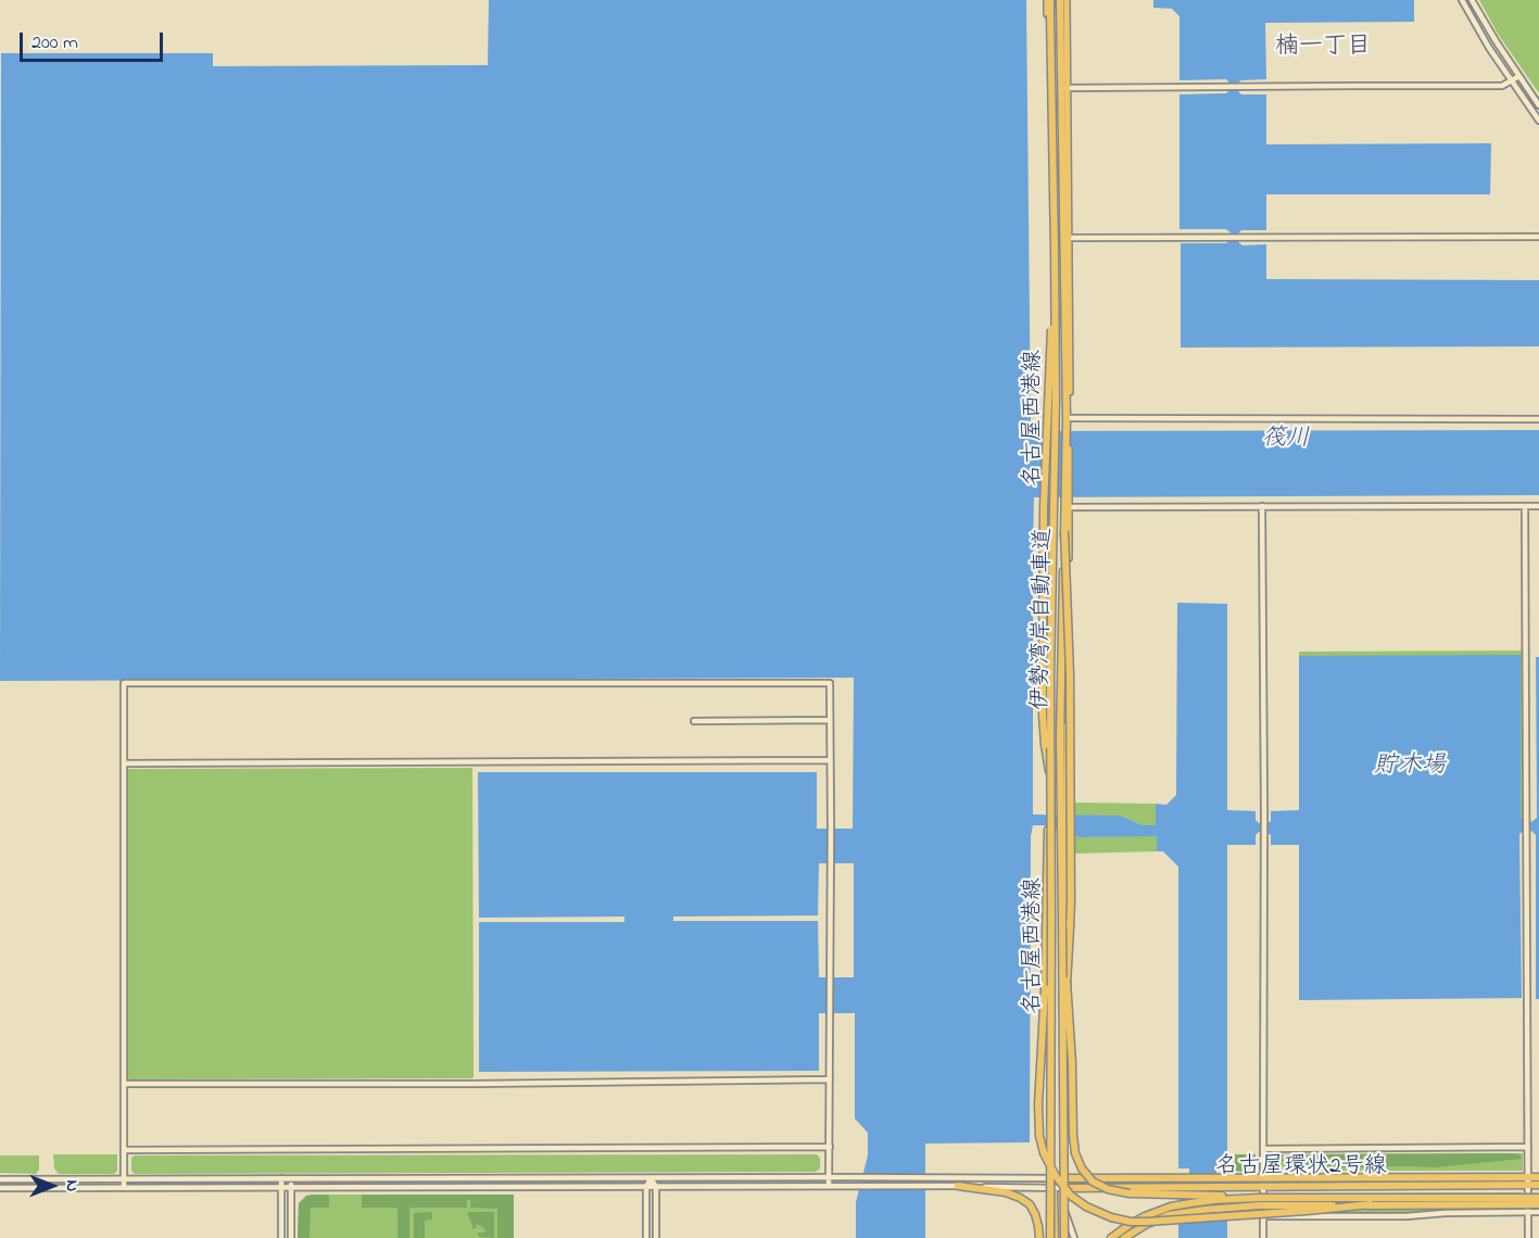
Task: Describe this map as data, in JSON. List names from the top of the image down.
{
  "streets": {
    "highway": ["伊勢湾岸自動車道", "名古屋環状2号線"],
    "main road": ["名古屋西港線"]
  },
  "crossings": [
    ["名古屋西港線", "伊勢湾岸自動車道"],
    ["名古屋西港線", "名古屋環状2号線"]
  ],
  "districts": ["楠一丁目"],
  "water": ["筏川", "貯木場"],
  "scale_bar": "200 m",
  "north": "right"
}
